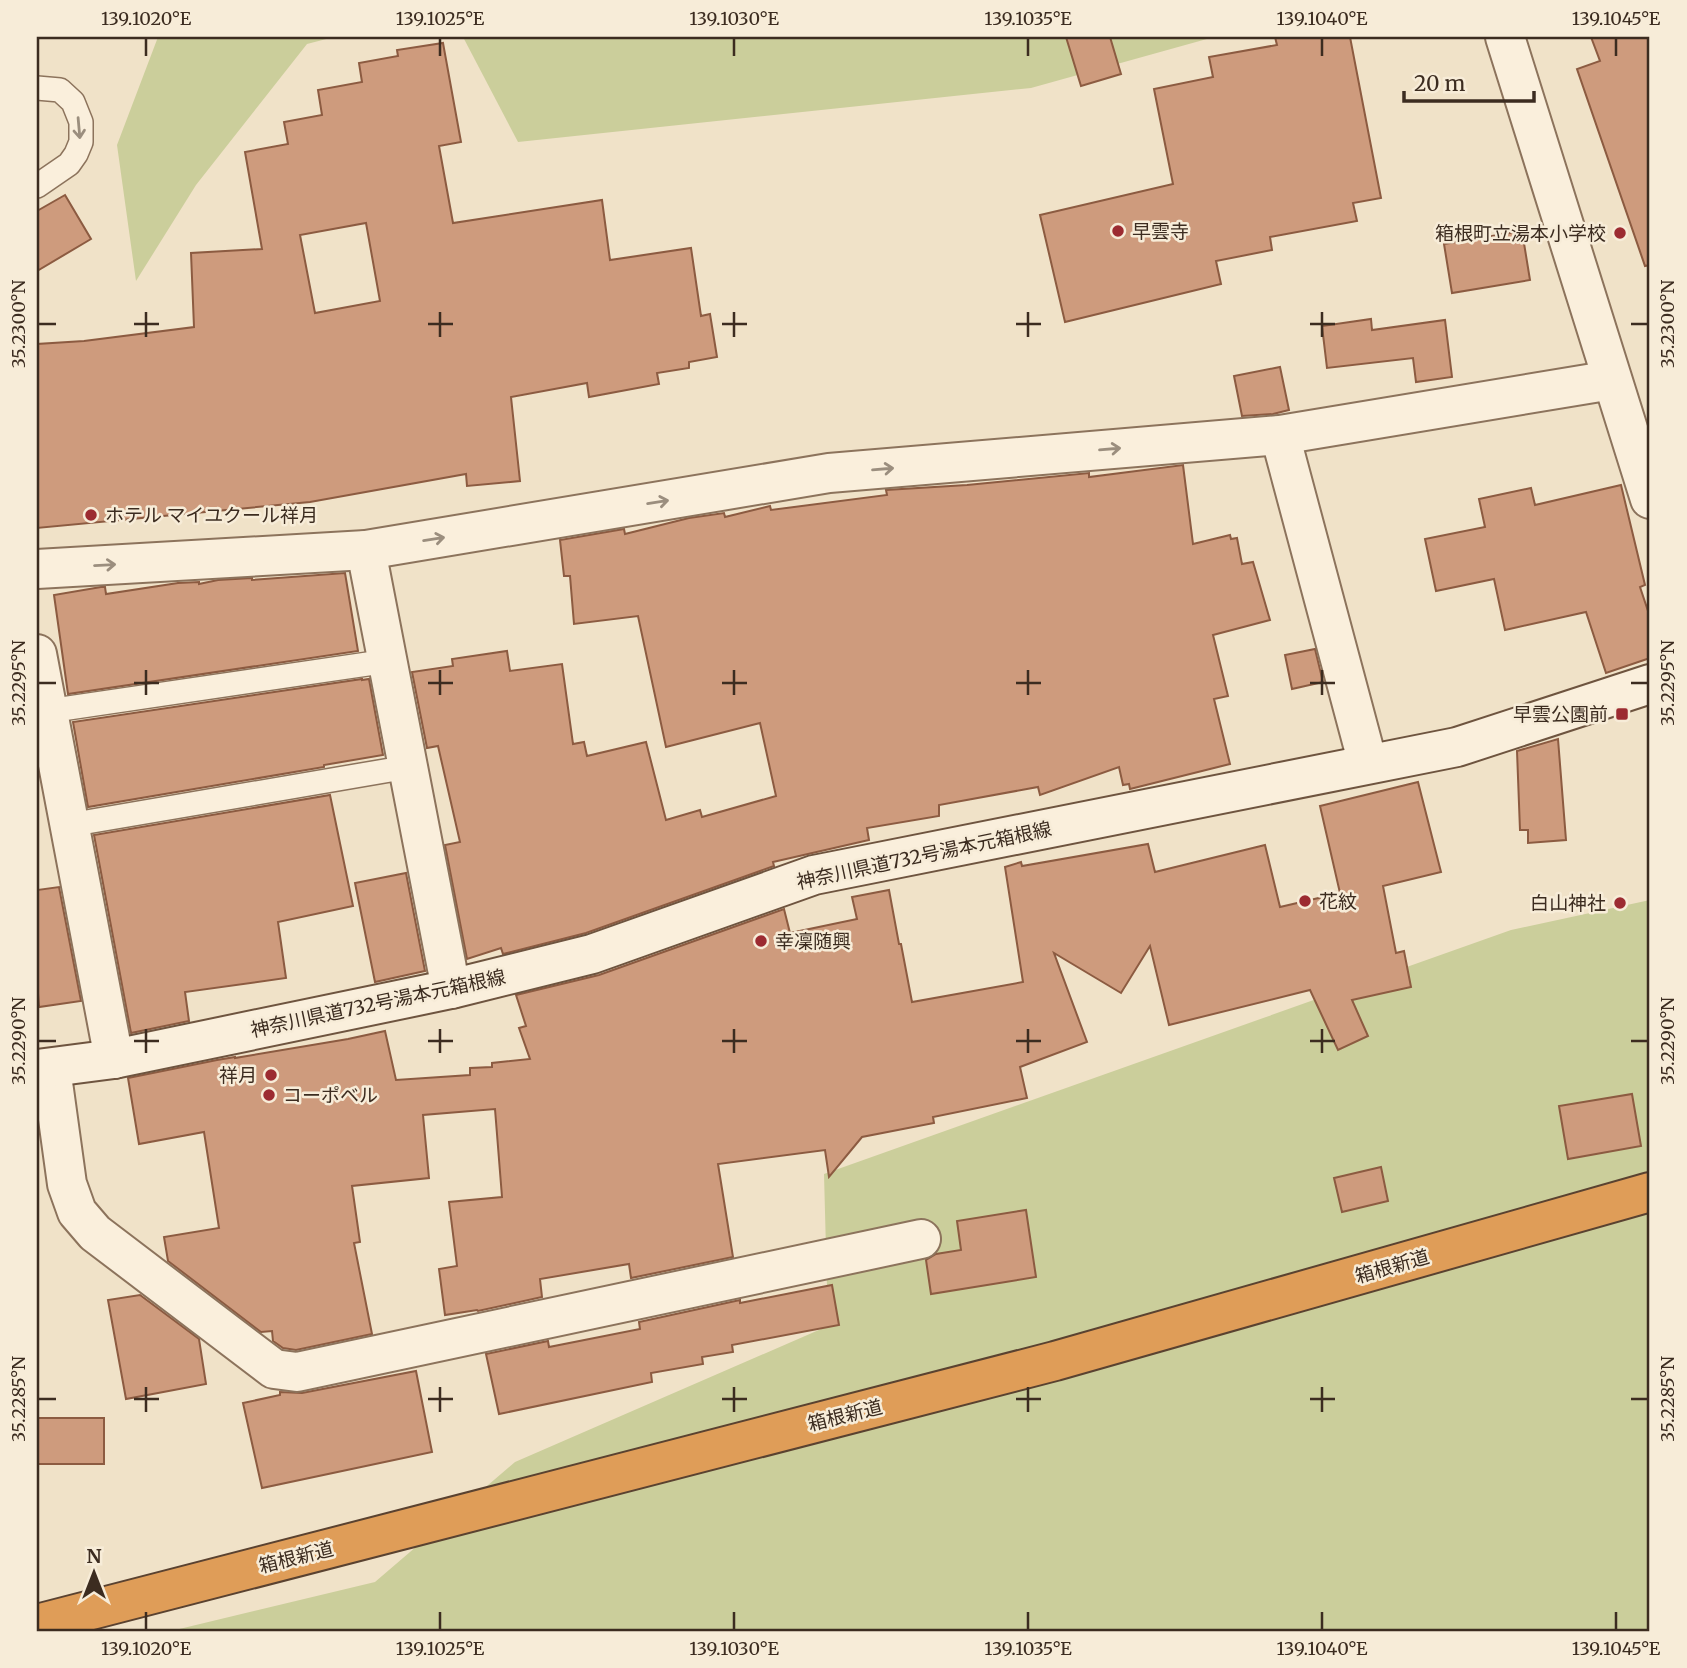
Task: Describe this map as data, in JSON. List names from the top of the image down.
{
  "streets": {
    "highway": ["箱根新道"],
    "street": ["神奈川県道732号湯本元箱根線"]
  },
  "places": {
    "other": [
      "早雲寺",
      "箱根町立湯本小学校",
      "ホテル マイユクール祥月",
      "花紋",
      "白山神社",
      "幸凜随興",
      "祥月",
      "コーポベル"
    ],
    "transit": ["早雲公園前"]
  },
  "scale_bar": "20 m",
  "north": "top",
  "coordinates": [
    "139.1020°E",
    "139.1025°E",
    "139.1030°E",
    "139.1035°E",
    "139.1040°E",
    "139.1045°E",
    "35.2300°N",
    "35.2295°N",
    "35.2290°N",
    "35.2285°N"
  ]
}
